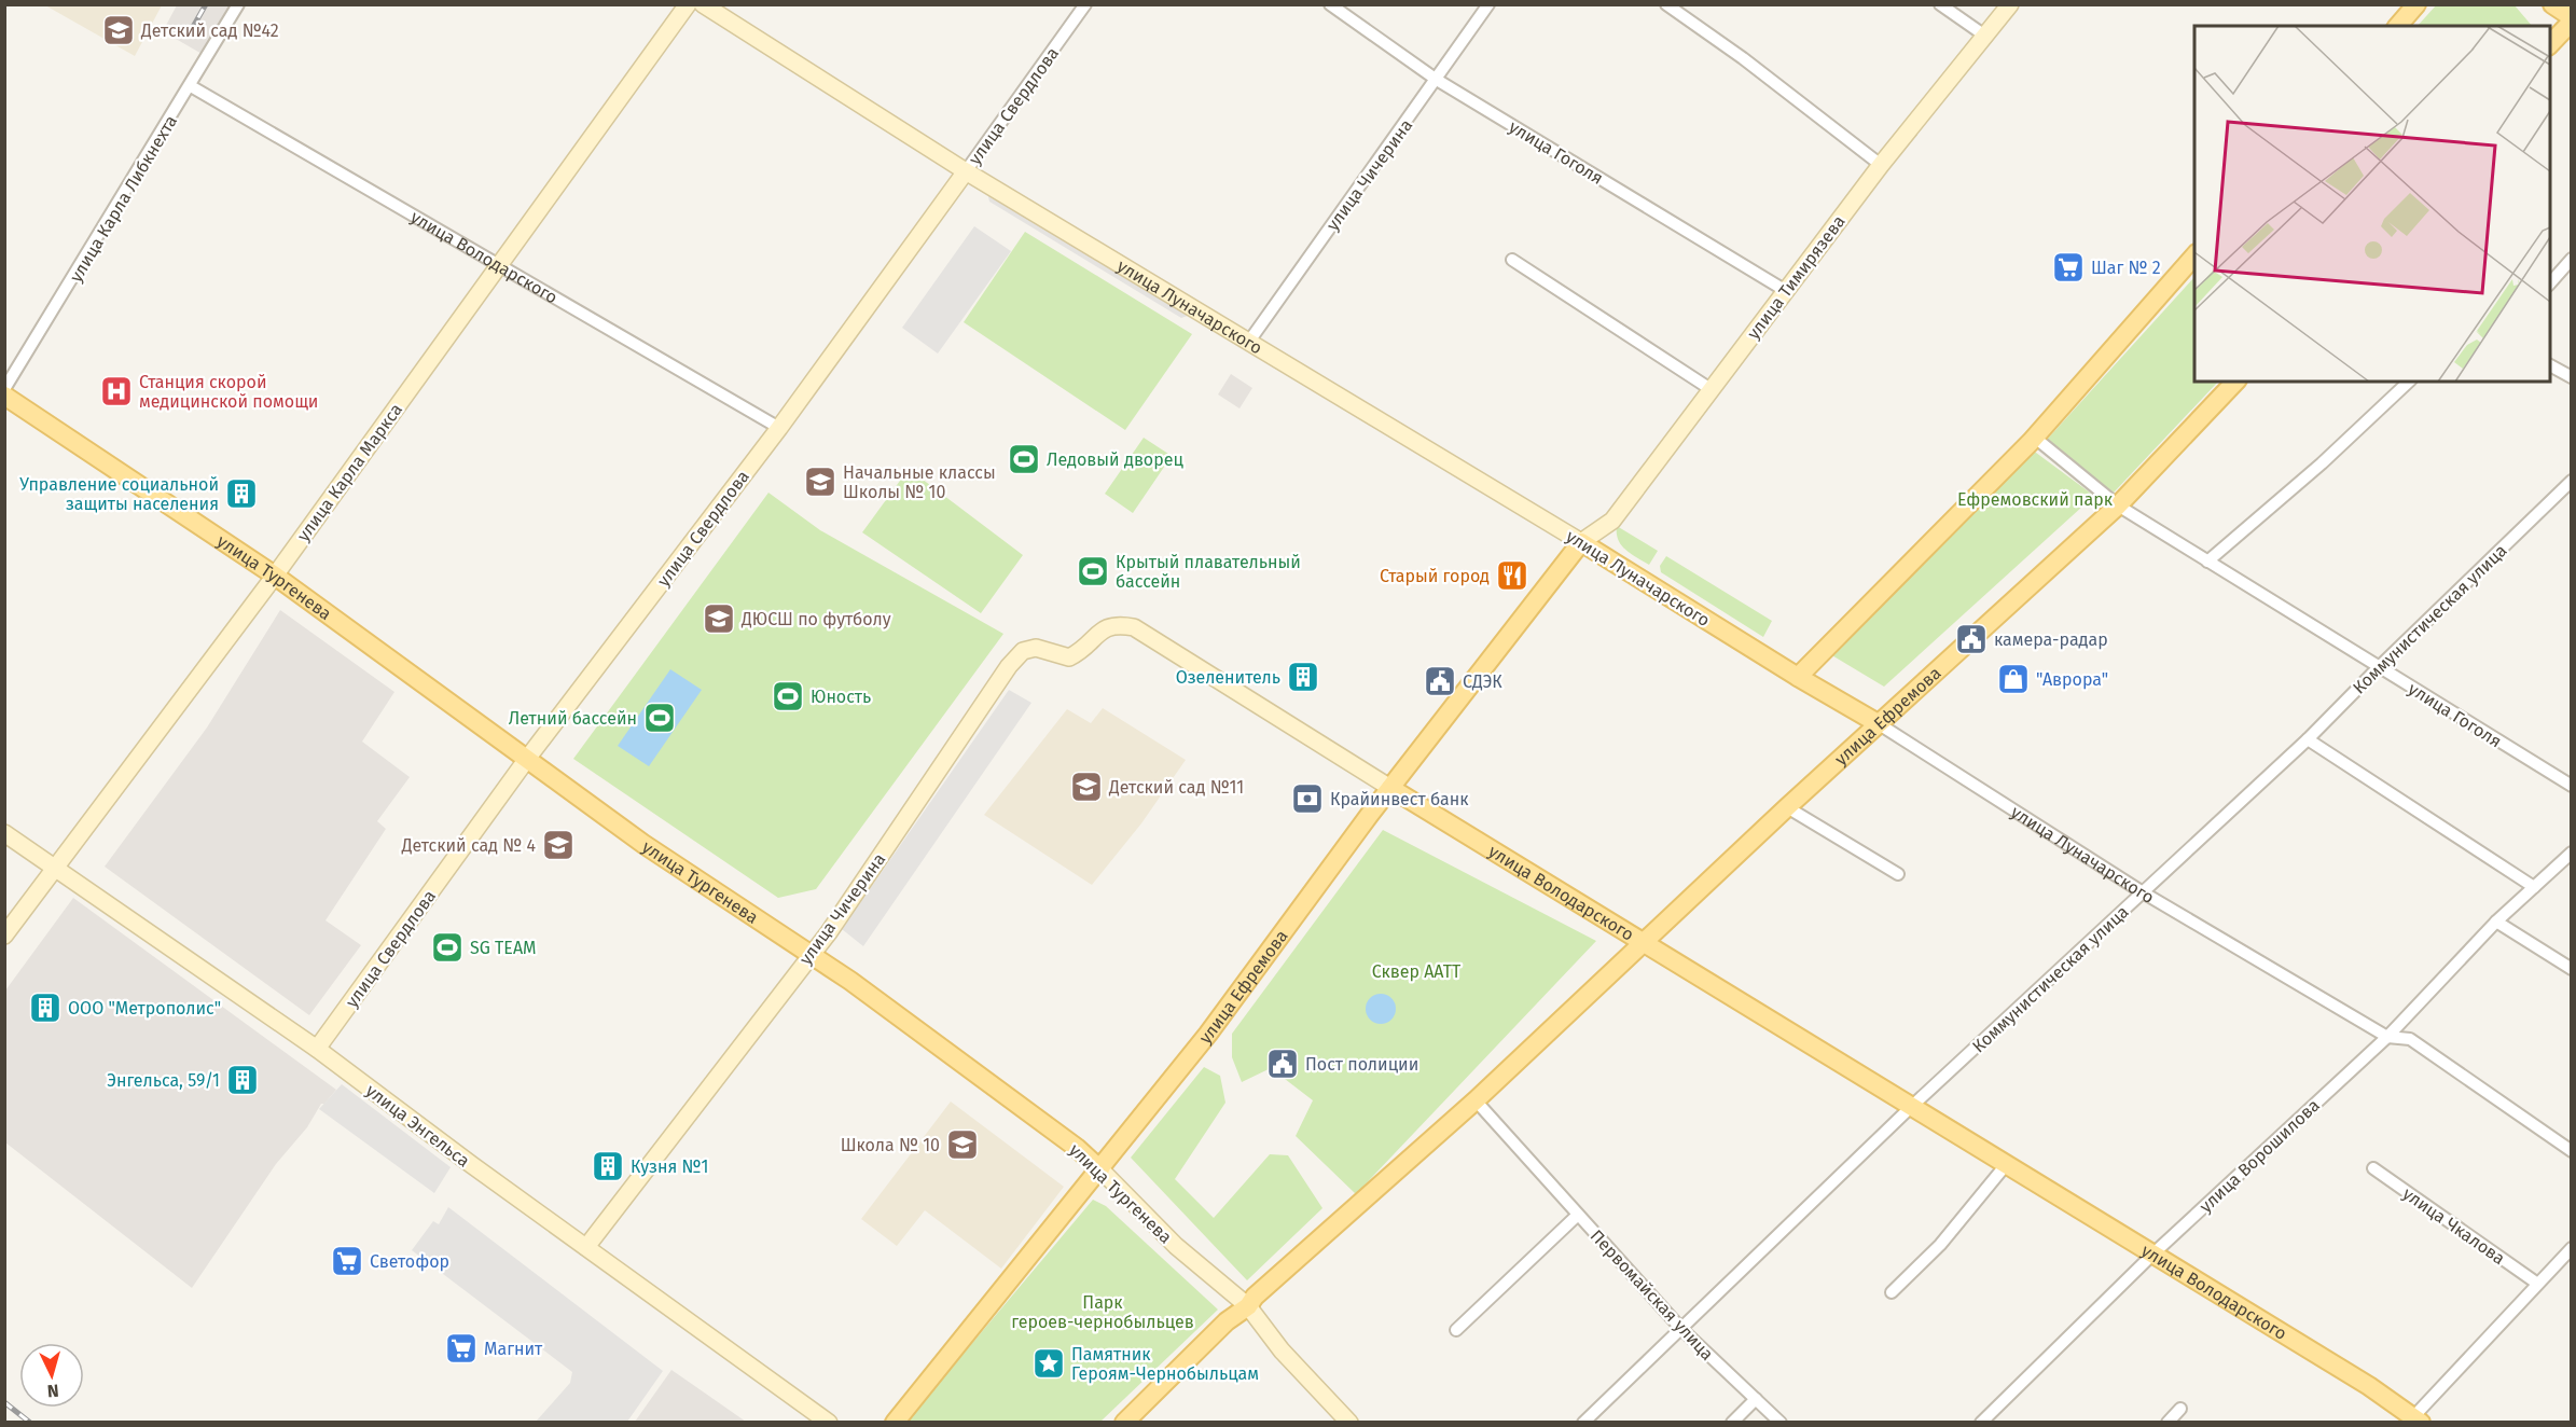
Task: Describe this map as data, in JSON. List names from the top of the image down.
{
  "streets": {
    "main road": [
      "улица Володарского",
      "улица Луначарского",
      "улица Тургенева",
      "улица Ефремова"
    ],
    "street": [
      "улица Свердлова",
      "улица Гоголя",
      "улица Чичерина",
      "улица Карла Либкнехта",
      "улица Тимирязева",
      "улица Карла Маркса",
      "Коммунистическая улица",
      "улица Энгельса",
      "улица Ворошилова",
      "улица Чкалова",
      "Первомайская улица"
    ]
  },
  "crossings": [
    ["улица Свердлова", "улица Володарского"],
    ["улица Свердлова", "улица Луначарского"],
    ["улица Свердлова", "улица Тургенева"],
    ["улица Свердлова", "улица Энгельса"],
    ["улица Гоголя", "улица Чичерина"],
    ["улица Гоголя", "улица Тимирязева"],
    ["улица Гоголя", "Коммунистическая улица"],
    ["улица Гоголя", "улица Ефремова"],
    ["улица Чичерина", "улица Володарского"],
    ["улица Чичерина", "улица Луначарского"],
    ["улица Чичерина", "улица Тургенева"],
    ["улица Чичерина", "улица Энгельса"],
    ["улица Карла Либкнехта", "улица Володарского"],
    ["улица Володарского", "улица Карла Маркса"],
    ["улица Володарского", "Коммунистическая улица"],
    ["улица Володарского", "улица Ефремова"],
    ["улица Володарского", "улица Ворошилова"],
    ["улица Тимирязева", "улица Луначарского"],
    ["улица Тимирязева", "улица Ефремова"],
    ["улица Луначарского", "Коммунистическая улица"],
    ["улица Луначарского", "улица Ефремова"],
    ["улица Луначарского", "улица Ворошилова"],
    ["улица Карла Маркса", "улица Тургенева"],
    ["улица Карла Маркса", "улица Энгельса"],
    ["улица Тургенева", "улица Ефремова"],
    ["Коммунистическая улица", "Первомайская улица"],
    ["улица Ефремова", "Первомайская улица"]
  ],
  "parks": ["Ефремовский парк", "Сквер ААТТ", "Парк героев-чернобыльцев"],
  "places": {
    "school or university": [
      "Детский сад №42",
      "Начальные классы Школы № 10",
      "ДЮСШ по футболу",
      "Детский сад №11",
      "Детский сад № 4",
      "Школа № 10"
    ],
    "supermarket": ["Шаг № 2", "Светофор", "Магнит"],
    "hospital": ["Станция скорой медицинской помощи"],
    "sports": [
      "Ледовый дворец",
      "Крытый плавательный бассейн",
      "Юность",
      "Летний бассейн",
      "SG TEAM"
    ],
    "building": [
      "Управление социальной защиты населения",
      "Озеленитель",
      "ООО \"Метрополис\"",
      "Энгельса, 59/1",
      "Кузня №1"
    ],
    "restaurant": ["Старый город"],
    "public building": ["камера-радар", "СДЭК", "Пост полиции"],
    "shop": ["\"Аврора\""],
    "bank": ["Крайинвест банк"],
    "place": ["Памятник Героям-Чернобыльцам"]
  },
  "north": "bottom"
}
